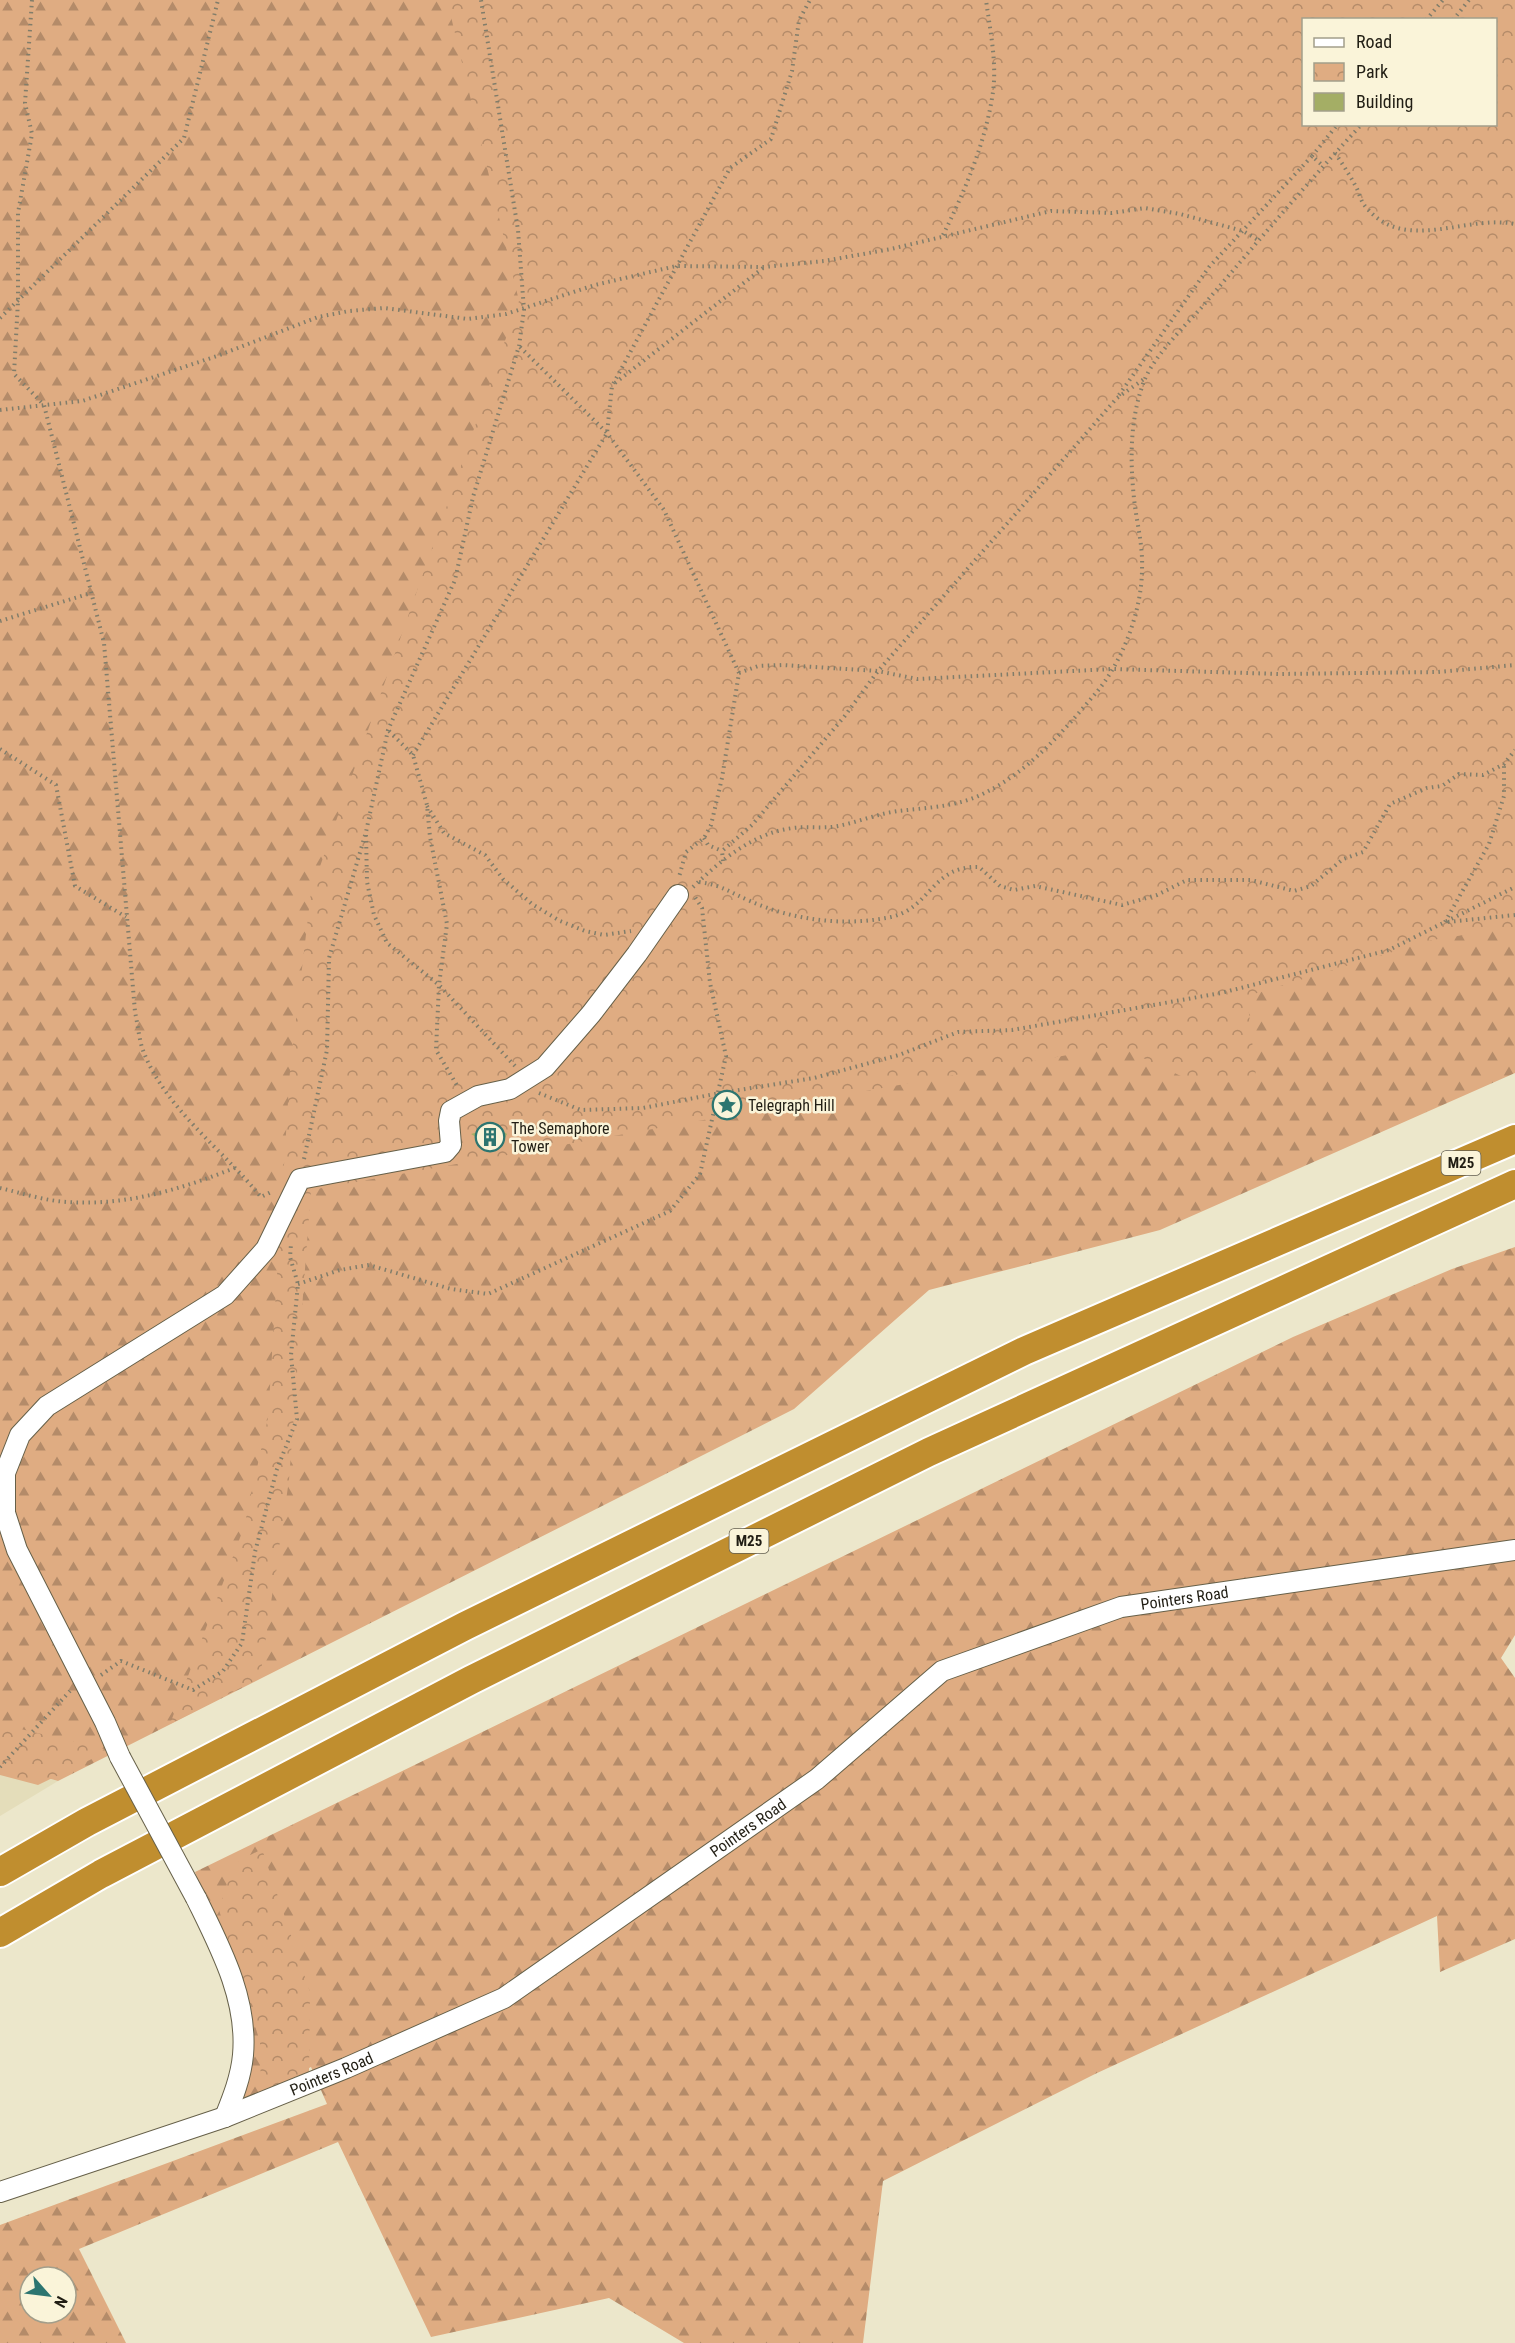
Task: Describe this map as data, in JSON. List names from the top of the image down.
{
  "streets": {
    "highway": ["M25"],
    "street": ["Pointers Road"]
  },
  "places": {
    "place": ["Telegraph Hill"],
    "building": ["The Semaphore Tower"]
  },
  "legend": ["Road", "Park", "Building"],
  "north": "bottom right"
}
